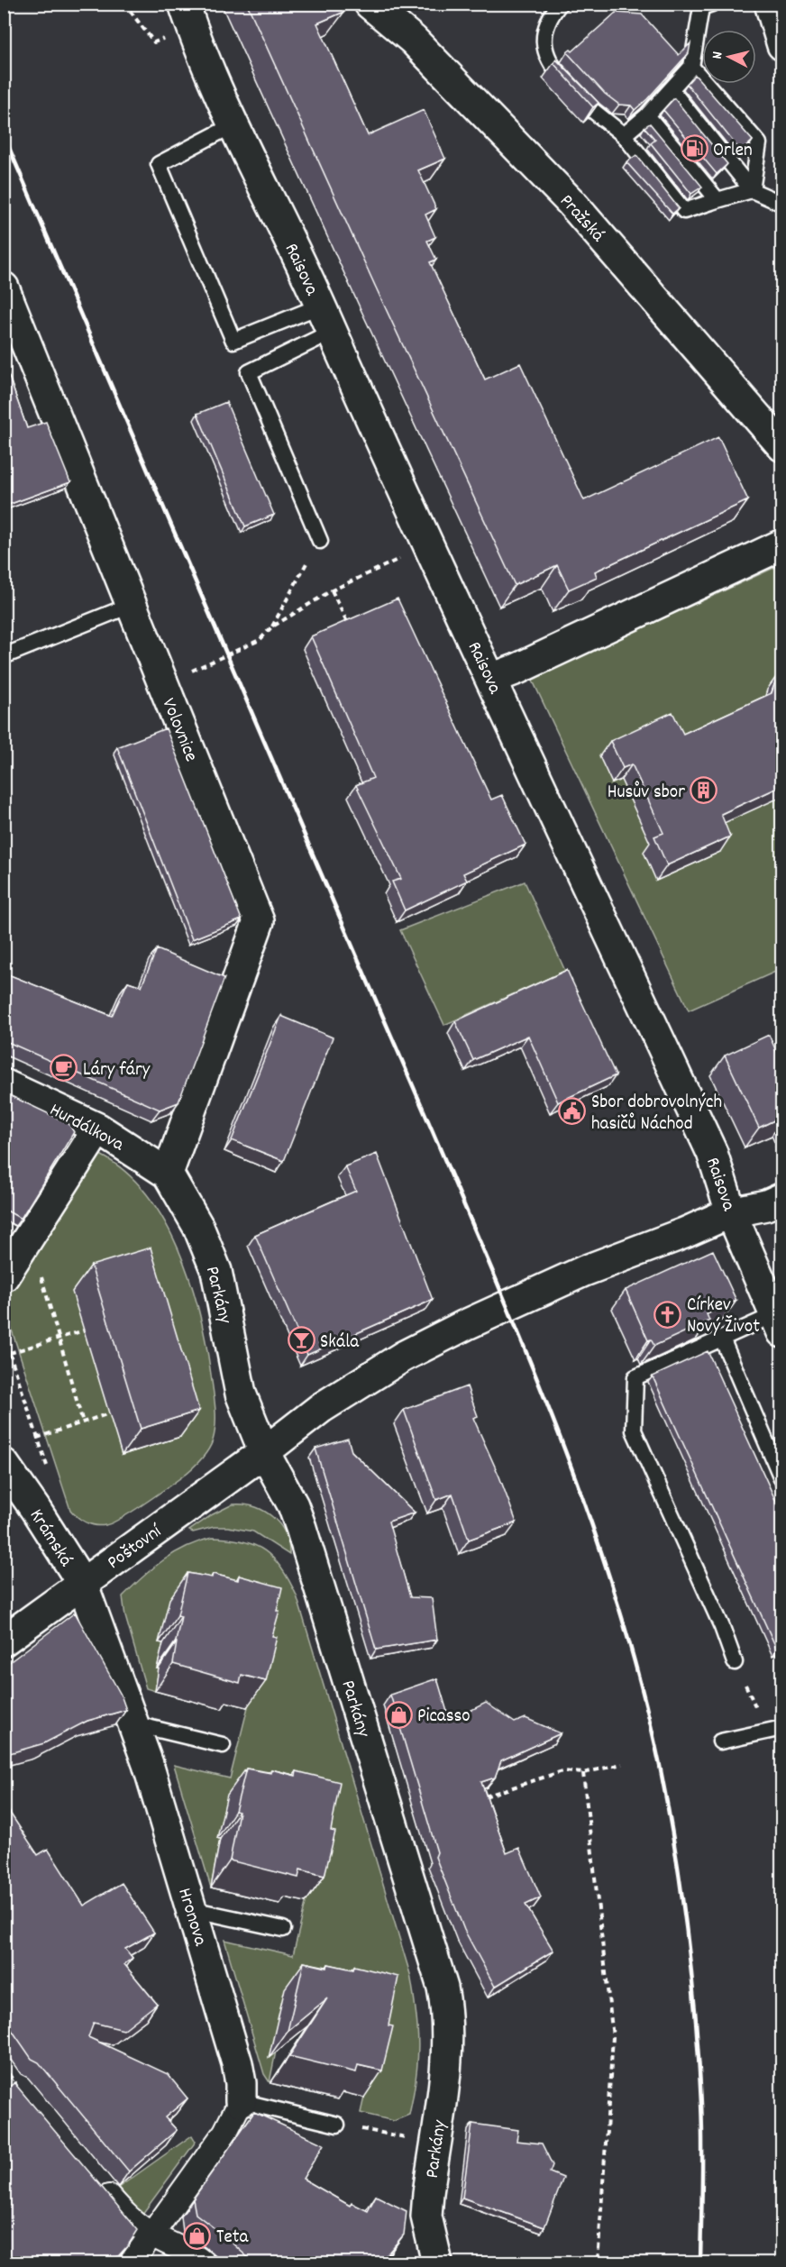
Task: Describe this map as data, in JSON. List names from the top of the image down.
{
  "streets": {
    "street": [
      "Pražská",
      "Raisova",
      "Volovnice",
      "Hurdálkova",
      "Parkány",
      "Krámská",
      "Poštovní",
      "Hronova"
    ]
  },
  "crossings": [
    ["Raisova", "Poštovní"],
    ["Volovnice", "Hurdálkova"],
    ["Volovnice", "Parkány"],
    ["Hurdálkova", "Parkány"],
    ["Parkány", "Poštovní"],
    ["Krámská", "Poštovní"],
    ["Krámská", "Hronova"],
    ["Poštovní", "Hronova"]
  ],
  "places": {
    "fuel station": ["Orlen"],
    "building": ["Husův sbor"],
    "cafe": ["Láry fáry"],
    "public building": ["Sbor dobrovolných hasičů Náchod"],
    "church": ["Církev Nový Život"],
    "bar": ["Skála"],
    "shop": ["Picasso", "Teta"]
  },
  "north": "left"
}
